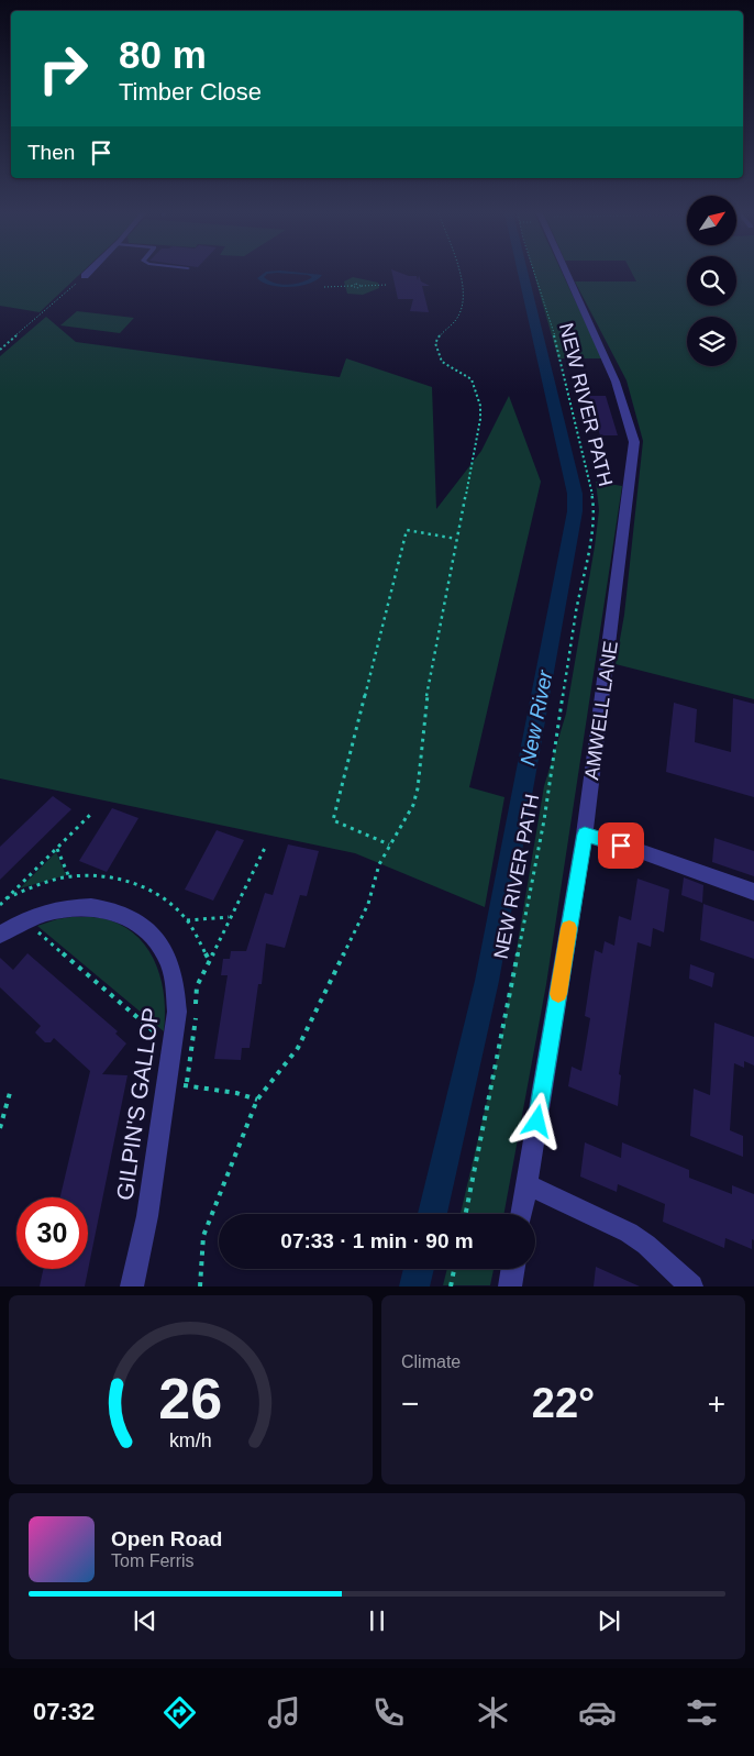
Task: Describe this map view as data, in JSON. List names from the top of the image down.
{
  "streets": {
    "street": ["AMWELL LANE", "GILPIN'S GALLOP"],
    "path": ["NEW RIVER PATH"]
  },
  "water": ["New River"],
  "north": "top right",
  "page": {
    "turn": ["80 m", "Timber Close"],
    "then": "Then",
    "limit": "30",
    "trip": "07:33 · 1 min · 90 m",
    "tile": "Climate",
    "heat": ["−", "22°", "+"],
    "song": ["Open Road", "Tom Ferris"],
    "tabs": "07:32",
    "gauge": ["26", "km/h"]
  }
}
